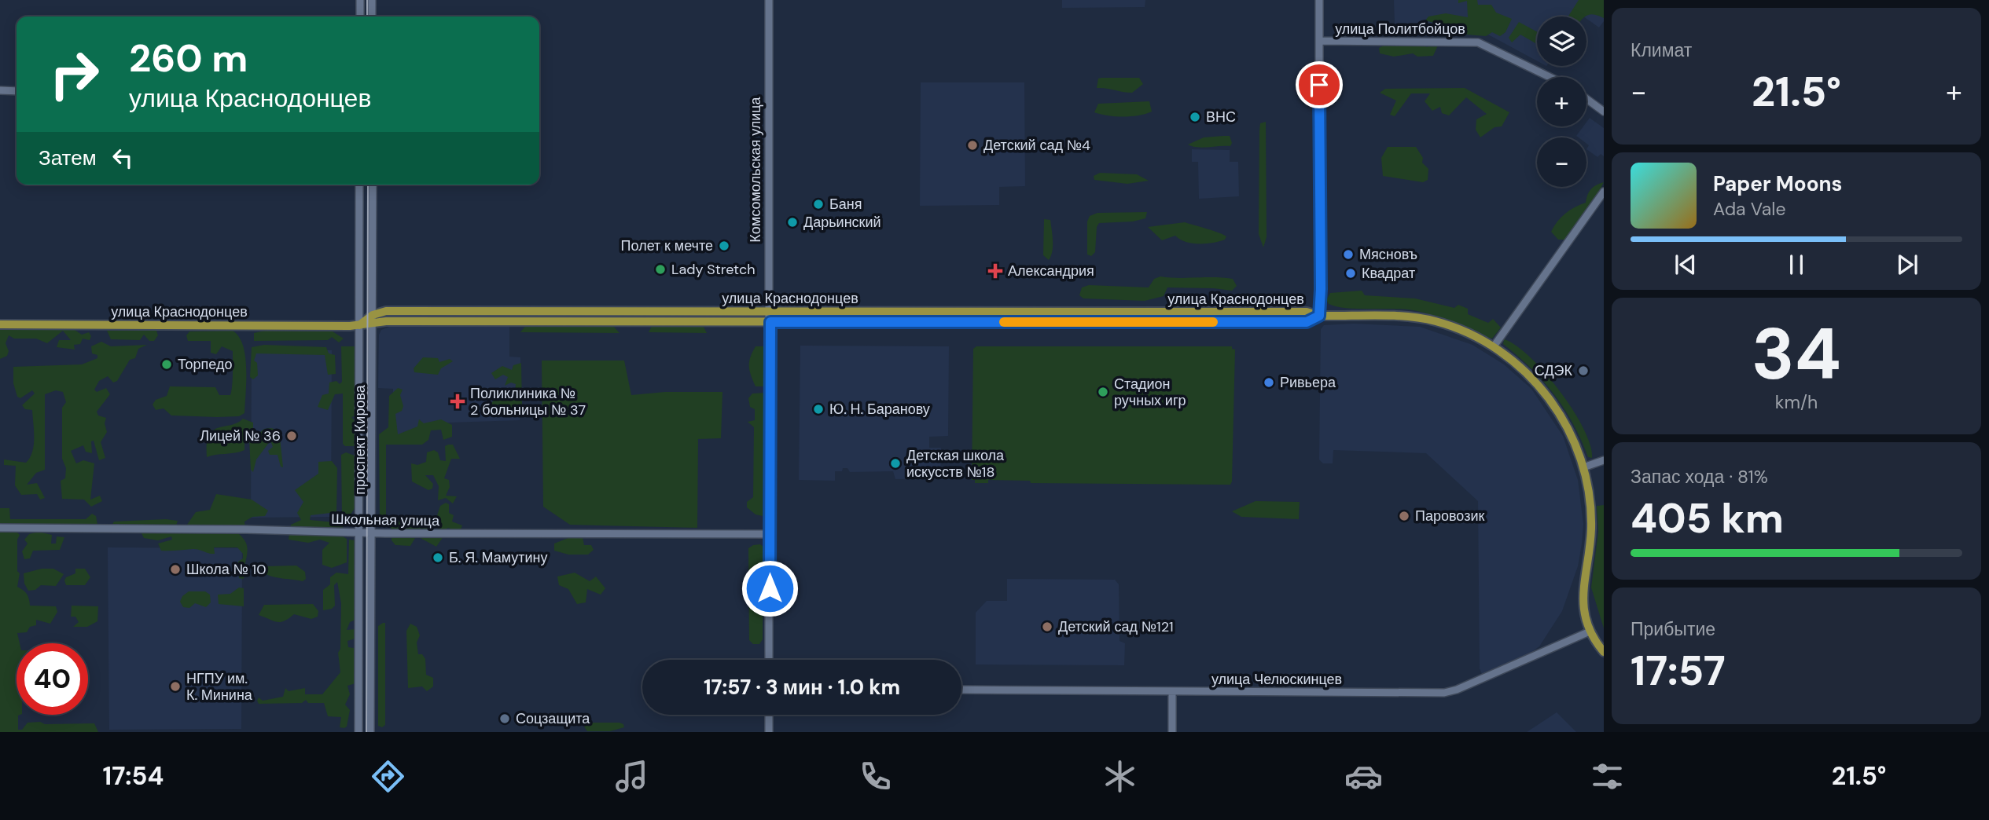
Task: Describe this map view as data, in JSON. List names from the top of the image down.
{
  "streets": {
    "main road": ["улица Краснодонцев"],
    "street": [
      "улица Политбойцов",
      "Комсомольская улица",
      "проспект Кирова",
      "Школьная улица",
      "улица Челюскинцев"
    ]
  },
  "crossings": [
    ["Комсомольская улица", "улица Краснодонцев"],
    ["Комсомольская улица", "Школьная улица"],
    ["улица Краснодонцев", "проспект Кирова"],
    ["проспект Кирова", "Школьная улица"]
  ],
  "places": {
    "other": [
      "ВНС",
      "Детский сад №4",
      "Баня",
      "Дарьинский",
      "Полет к мечте",
      "Мясновъ",
      "Lady Stretch",
      "Квадрат",
      "Торпедо",
      "СДЭК",
      "Ривьера",
      "Стадион ручных игр",
      "Ю. Н. Баранову",
      "Лицей № 36",
      "Детская школа искусств №18",
      "Паровозик",
      "Б. Я. Мамутину",
      "Школа № 10",
      "Детский сад №121",
      "НГПУ им. К. Минина",
      "Соцзащита"
    ],
    "health": ["Александрия", "Поликлиника № 2 больницы № 37"]
  },
  "page": {
    "tile": [
      "Климат",
      ["34", "km/h"],
      ["Запас хода · 81%", "405 km"],
      ["Прибытие", "17:57"]
    ],
    "map_buttons": ["+", "−"],
    "turn": ["260 m", "улица Краснодонцев"],
    "heat": ["−", "21.5°", "+"],
    "then": "Затем",
    "song": ["Paper Moons", "Ada Vale"],
    "limit": "40",
    "trip": "17:57 · 3 мин · 1.0 km",
    "tabs": ["17:54", "21.5°"]
  }
}
